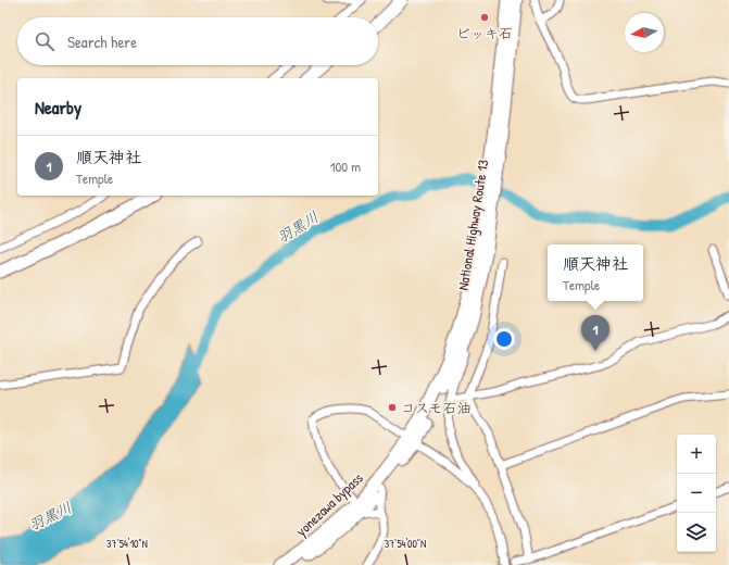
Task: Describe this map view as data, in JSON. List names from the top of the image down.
{
  "streets": {
    "highway": ["National Highway Route 13", "yonezawa bypass"]
  },
  "crossings": [
    ["National Highway Route 13", "yonezawa bypass"]
  ],
  "water": ["羽黒川"],
  "places": ["ビッキ石", "コスモ石油"],
  "north": "left",
  "page": {
    "search": "Search here",
    "heading": "Nearby",
    "list": [
      {
        "mark": "1",
        "name": "順天神社",
        "note": "Temple",
        "value": "100 m"
      }
    ],
    "popup": ["順天神社", "Temple"],
    "pins": "1",
    "map_buttons": ["+", "−"]
  },
  "coordinates": ["37°54'10\"N", "37°54'00\"N"]
}
